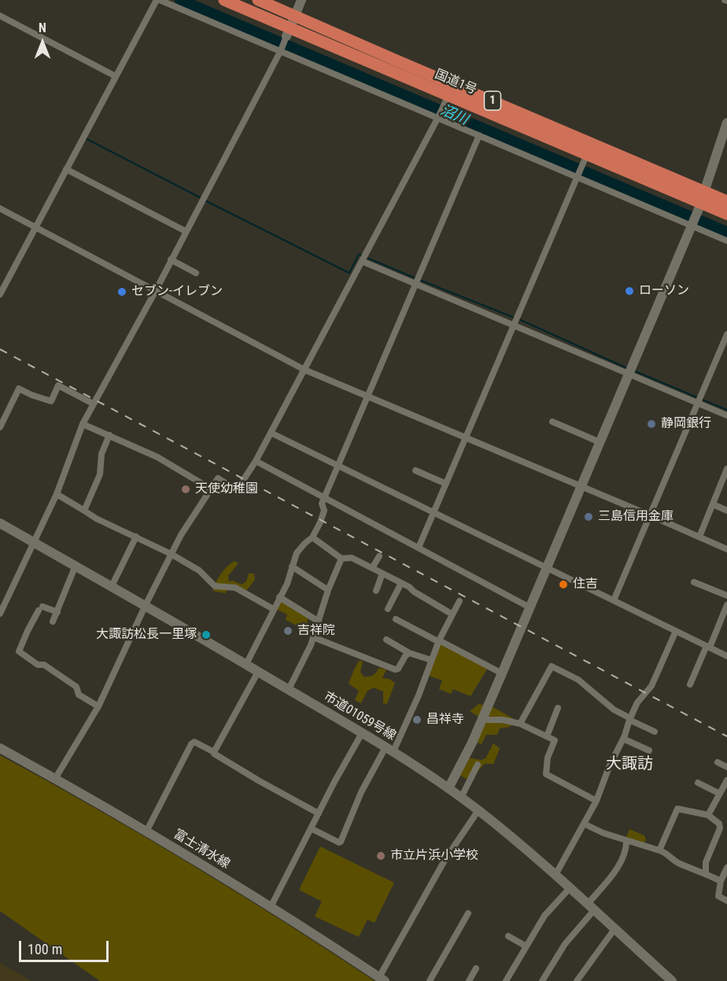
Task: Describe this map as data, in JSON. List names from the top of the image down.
{
  "streets": {
    "highway": ["国道1号", "1"],
    "street": ["市道01059号線", "富士清水線"]
  },
  "districts": ["大諏訪"],
  "water": ["沼川"],
  "places": [
    "ローソン",
    "セブン-イレブン",
    "静岡銀行",
    "天使幼稚園",
    "三島信用金庫",
    "住吉",
    "吉祥院",
    "大諏訪松長一里塚",
    "昌祥寺",
    "市立片浜小学校"
  ],
  "scale_bar": "100 m",
  "north": "top"
}
